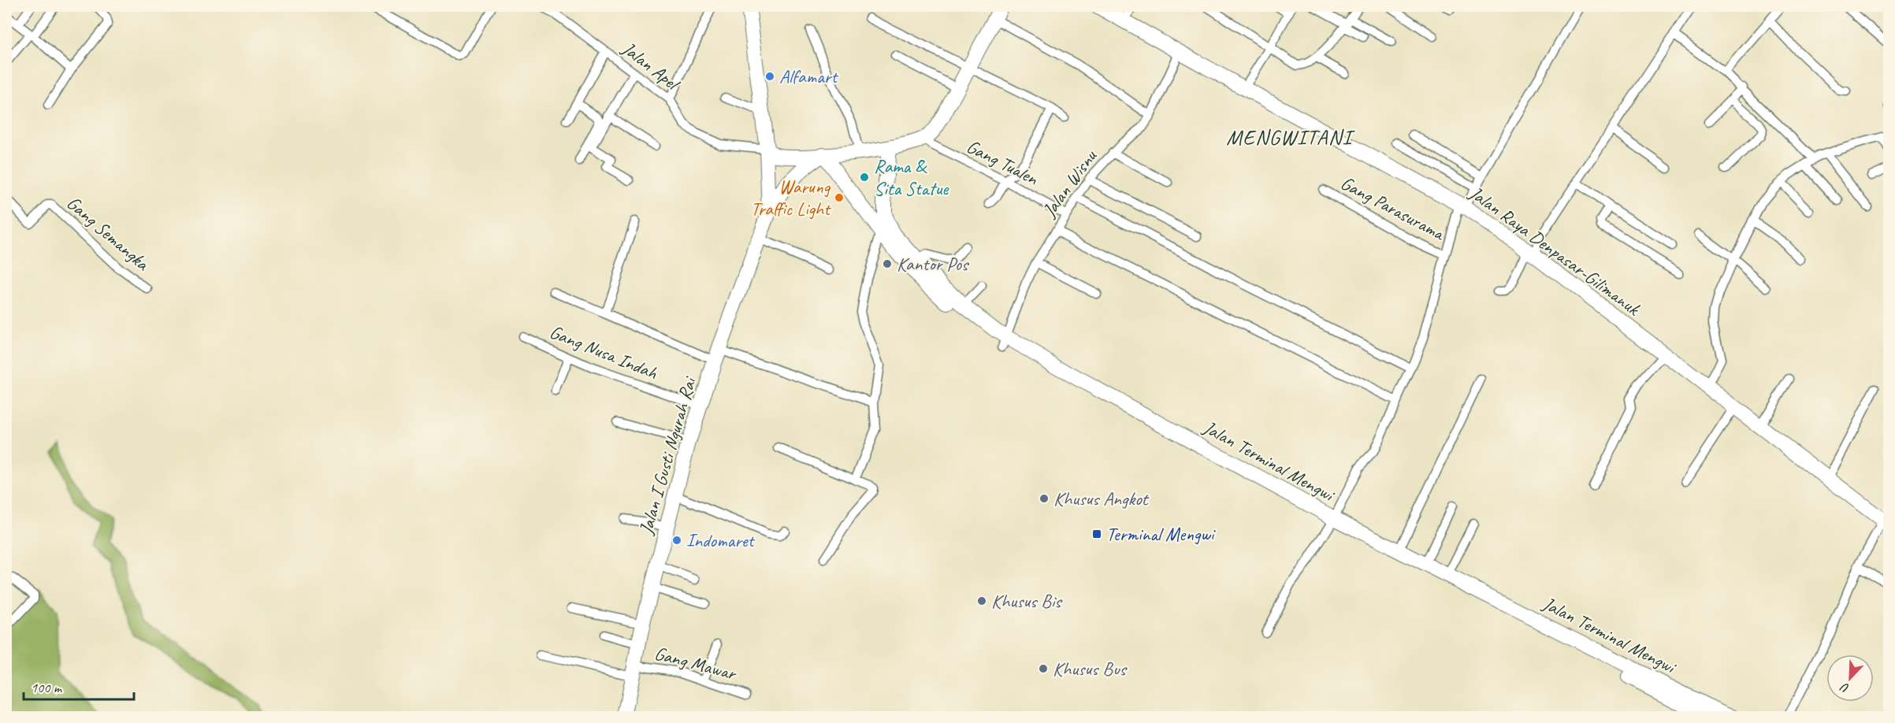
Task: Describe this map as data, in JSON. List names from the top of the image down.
{
  "streets": {
    "highway": ["Jalan Raya Denpasar-Gilimanuk", "Jalan I Gusti Ngurah Rai", "Jalan Terminal Mengwi"],
    "street": [
      "Jalan Apel",
      "Gang Tualen",
      "Jalan Wisnu",
      "Gang Parasurama",
      "Gang Semangka",
      "Gang Nusa Indah",
      "Gang Mawar"
    ]
  },
  "crossings": [
    ["Gang Tualen", "Jalan Wisnu"],
    ["Jalan Wisnu", "Jalan Raya Denpasar-Gilimanuk"],
    ["Jalan Wisnu", "Jalan Terminal Mengwi"],
    ["Gang Nusa Indah", "Jalan I Gusti Ngurah Rai"],
    ["Jalan I Gusti Ngurah Rai", "Gang Mawar"]
  ],
  "districts": ["MENGWITANI"],
  "places": {
    "other": [
      "Alfamart",
      "Rama & Sita Statue",
      "Warung Traffic Light",
      "Kantor Pos",
      "Khusus Angkot",
      "Indomaret",
      "Khusus Bis",
      "Khusus Bus"
    ],
    "transit": ["Terminal Mengwi"]
  },
  "scale_bar": "100 m",
  "north": "bottom left"
}
